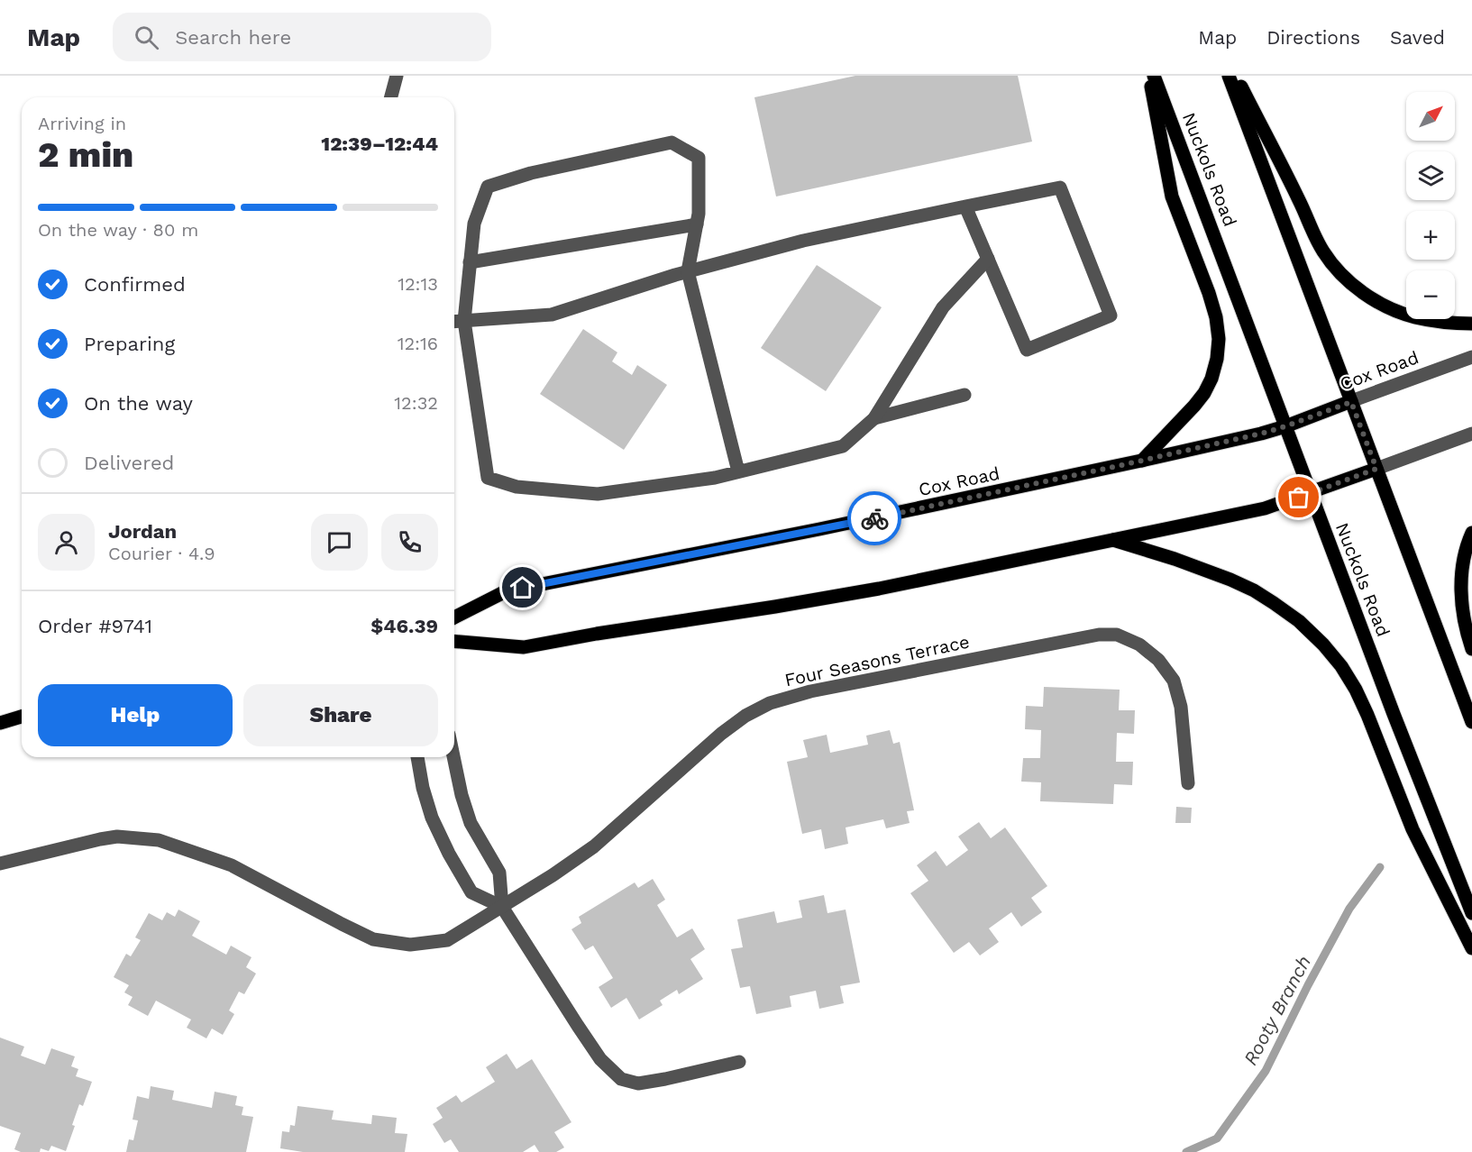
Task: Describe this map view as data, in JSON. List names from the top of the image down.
{
  "streets": {
    "main road": ["Nuckols Road", "Cox Road"],
    "street": ["Four Seasons Terrace"]
  },
  "crossings": [
    ["Nuckols Road", "Cox Road"]
  ],
  "water": ["Rooty Branch"],
  "north": "top right",
  "page": {
    "header": "Map",
    "search": "Search here",
    "nav": ["Map", "Directions", "Saved"],
    "map_buttons": ["+", "−"],
    "heading": ["2 min", "Arriving in", "12:39–12:44"],
    "panel": [
      "Jordan",
      "Courier · 4.9",
      "Order #9741",
      "$46.39"
    ],
    "bar": "On the way · 80 m",
    "list": [
      ["Confirmed", "12:13"],
      ["Preparing", "12:16"],
      ["On the way", "12:32"],
      "Delivered"
    ],
    "buttons": ["Help", "Share"]
  }
}
